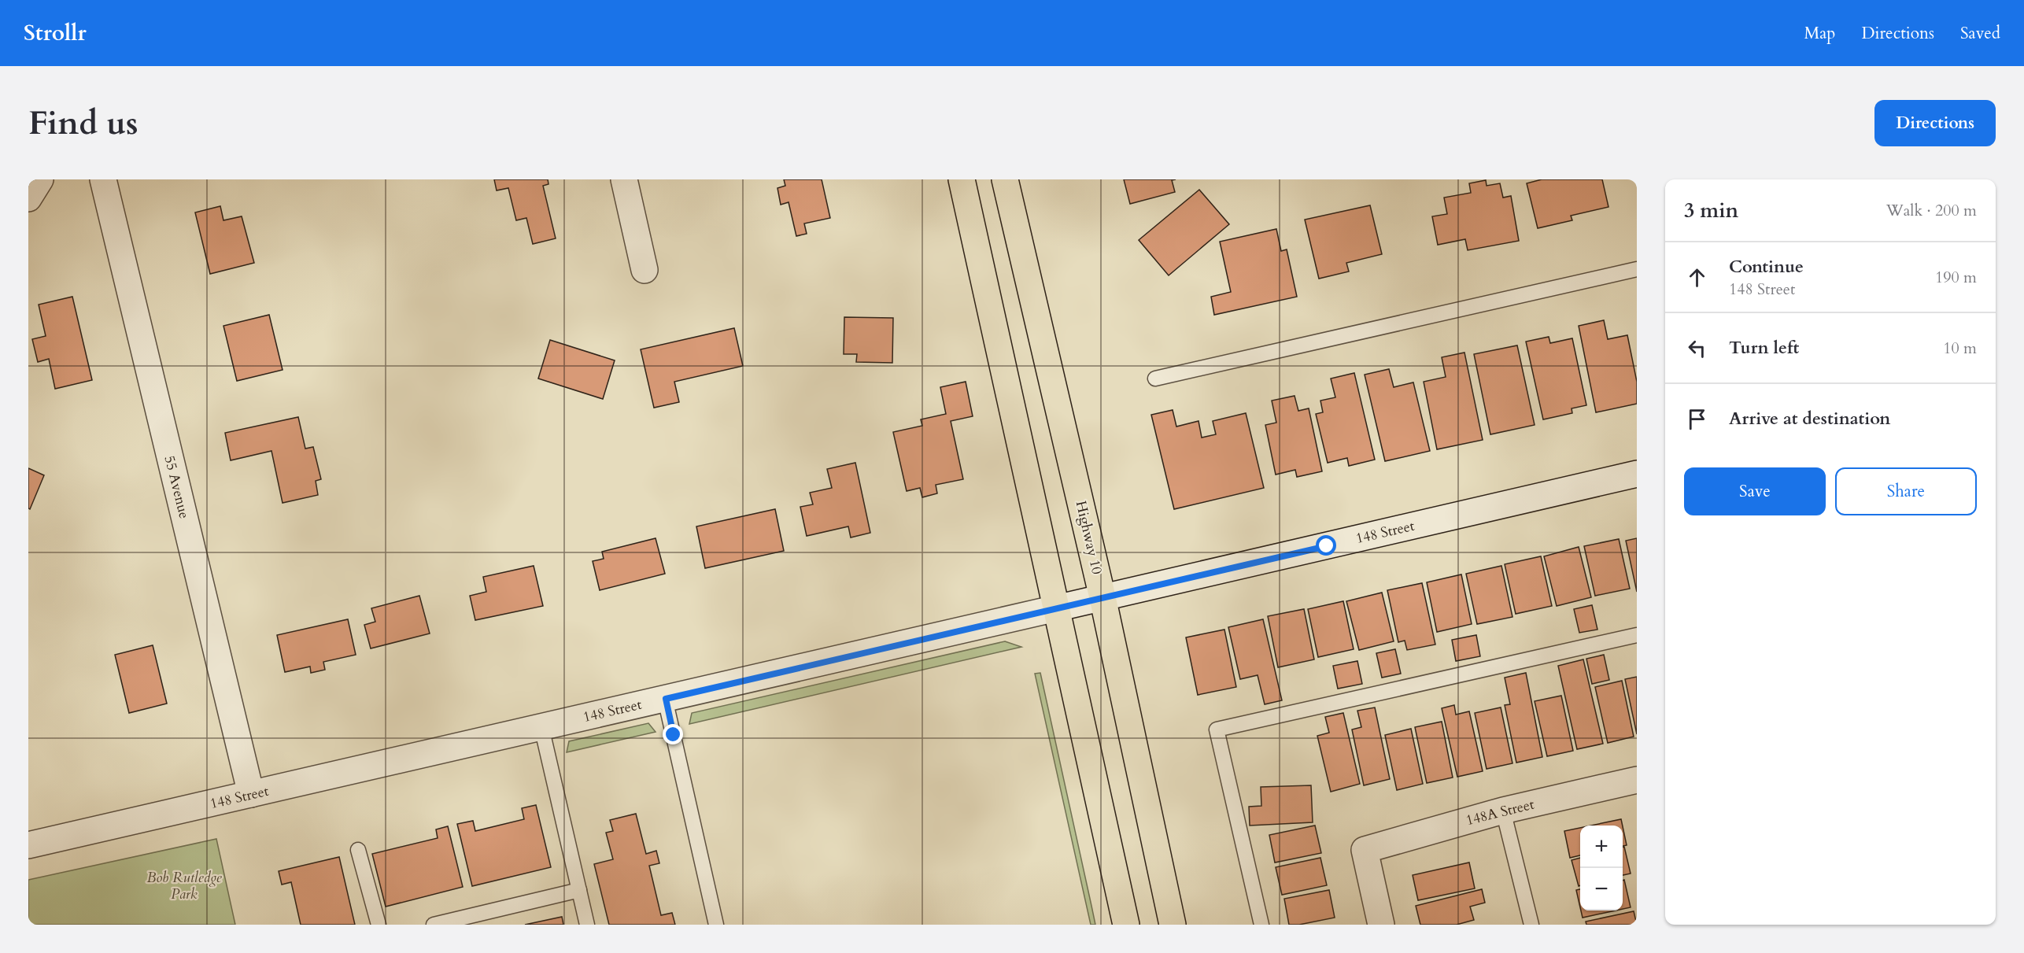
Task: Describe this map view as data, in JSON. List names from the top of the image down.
{
  "streets": {
    "highway": ["Highway 10"],
    "street": ["55 Avenue", "148 Street", "148A Street"]
  },
  "crossings": [
    ["55 Avenue", "148 Street"],
    ["148 Street", "Highway 10"]
  ],
  "parks": ["Bob Rutledge Park"],
  "page": {
    "header": "Strollr",
    "nav": ["Map", "Directions", "Saved"],
    "buttons": [
      "Directions",
      ["Save", "Share"]
    ],
    "title": "Find us",
    "heading": ["3 min", "Walk · 200 m"],
    "list": [
      ["Continue", "148 Street", "190 m"],
      ["Turn left", "10 m"],
      "Arrive at destination"
    ],
    "map_buttons": ["+", "−"]
  }
}
